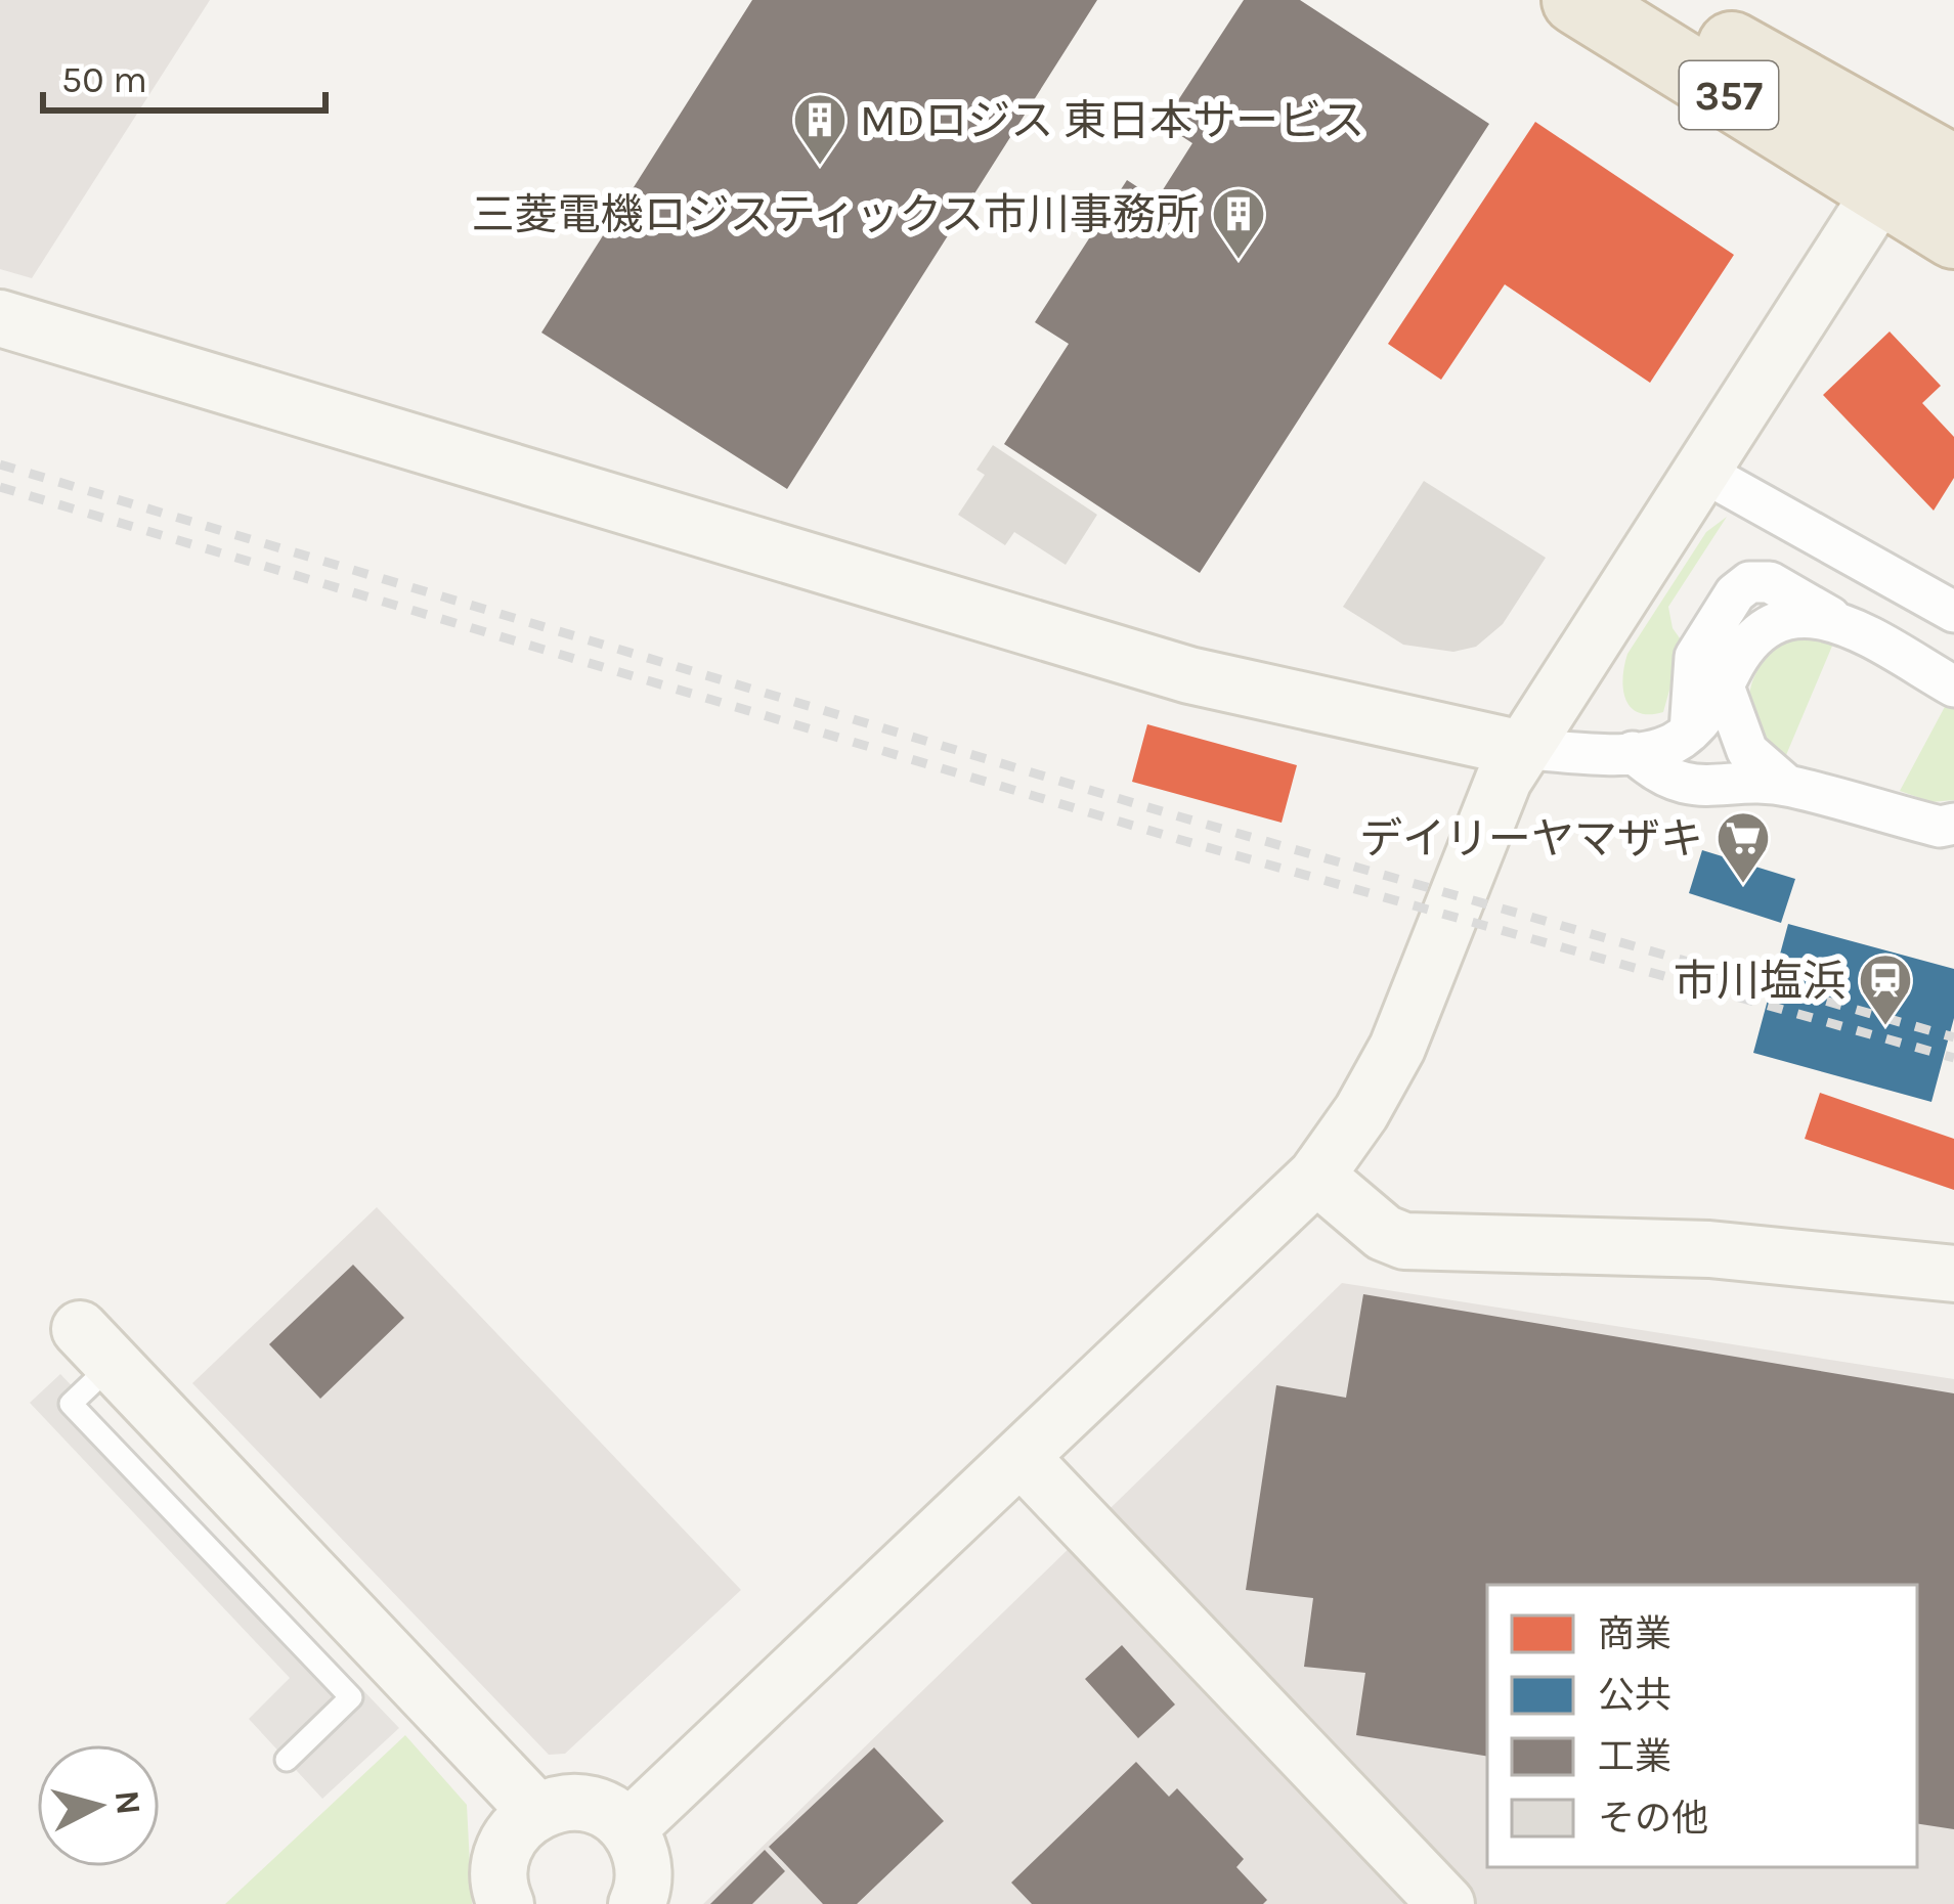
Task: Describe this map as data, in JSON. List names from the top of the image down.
{
  "streets": {
    "highway": ["357"]
  },
  "places": {
    "building": ["MDロジス 東日本サービス", "三菱電機ロジスティックス市川事務所"],
    "supermarket": ["デイリーヤマザキ"],
    "station": ["市川塩浜"]
  },
  "legend": [
    "商業",
    "公共",
    "工業",
    "その他"
  ],
  "scale_bar": "50 m",
  "north": "right"
}
